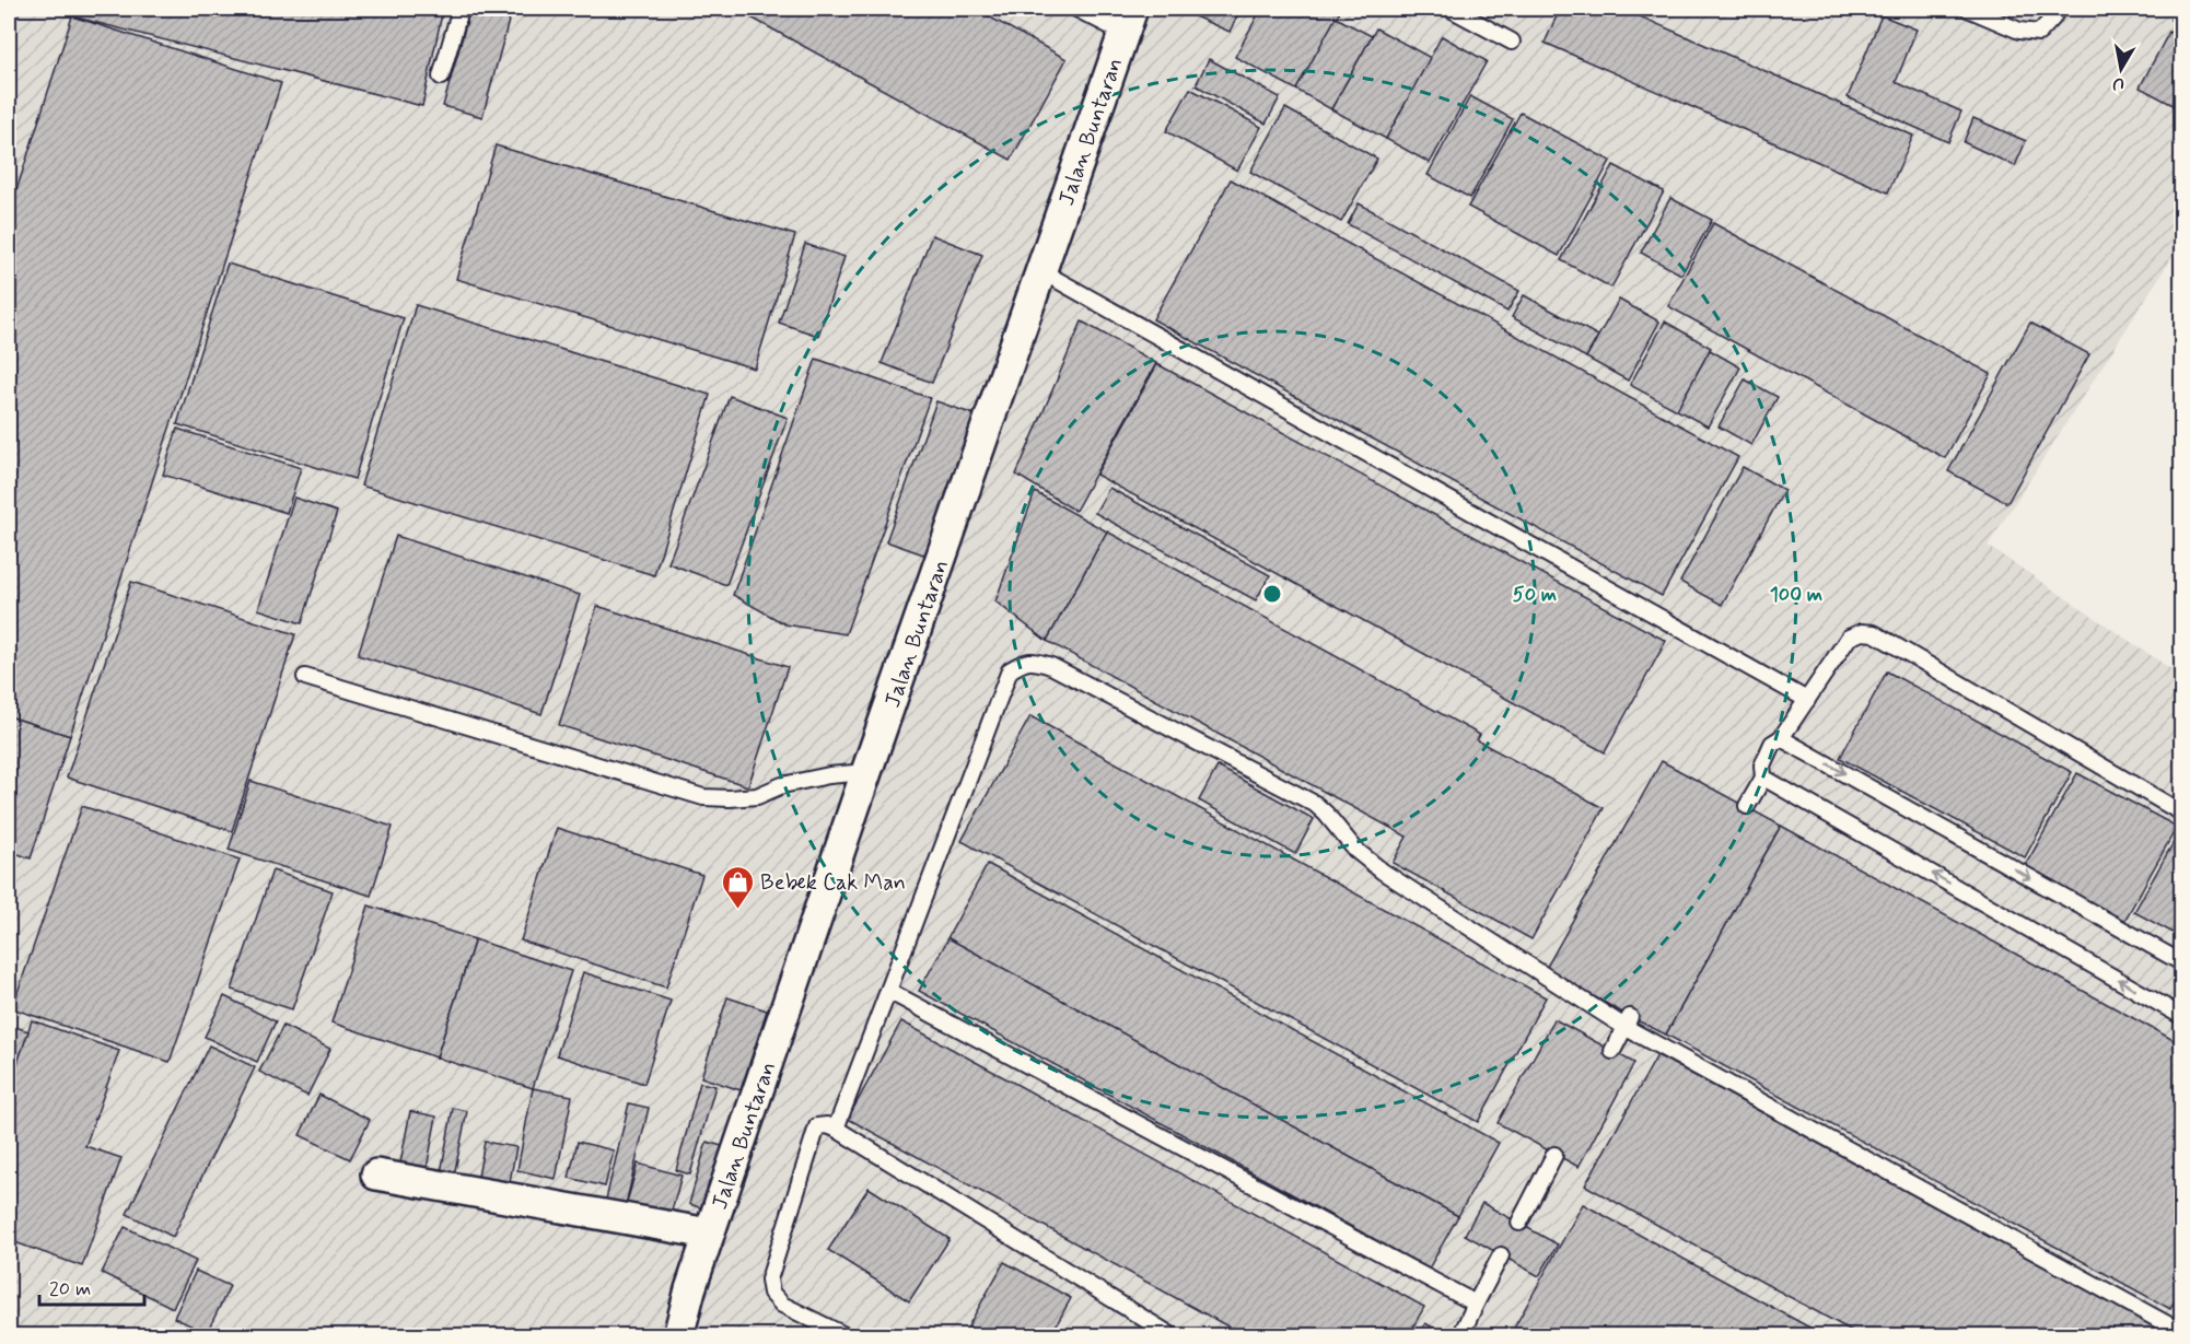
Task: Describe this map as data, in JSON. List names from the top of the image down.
{
  "streets": {
    "street": ["Jalan Buntaran"]
  },
  "places": {
    "shop": ["Bebek Cak Man"]
  },
  "scale_bar": "20 m",
  "north": "bottom",
  "rings": ["50 m", "100 m"]
}
